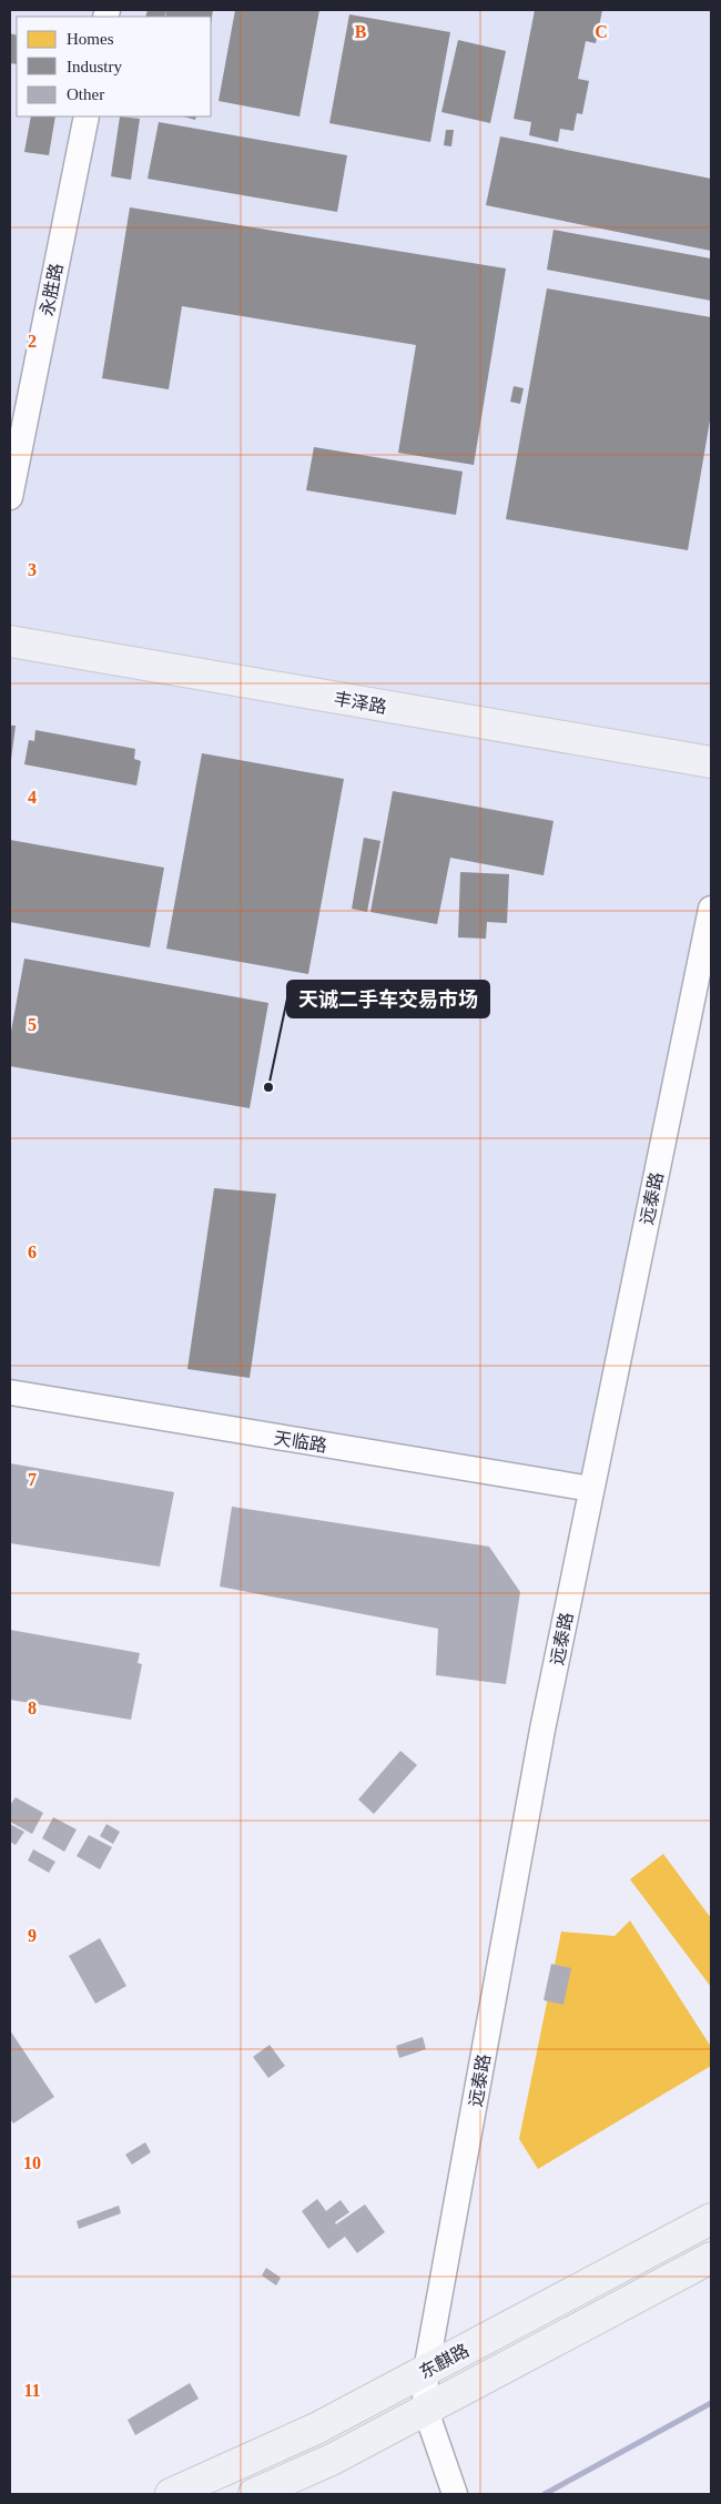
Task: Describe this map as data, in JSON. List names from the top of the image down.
{
  "streets": {
    "main road": ["丰泽路", "东麒路"],
    "street": ["永胜路", "远泰路", "天临路"]
  },
  "crossings": [
    ["远泰路", "天临路"],
    ["远泰路", "东麒路"]
  ],
  "places": ["天诚二手车交易市场"],
  "legend": ["Homes", "Industry", "Other"],
  "grid": {
    "columns": ["B", "C"],
    "rows": [
      "2",
      "3",
      "4",
      "5",
      "6",
      "7",
      "8",
      "9",
      "10",
      "11"
    ]
  }
}
